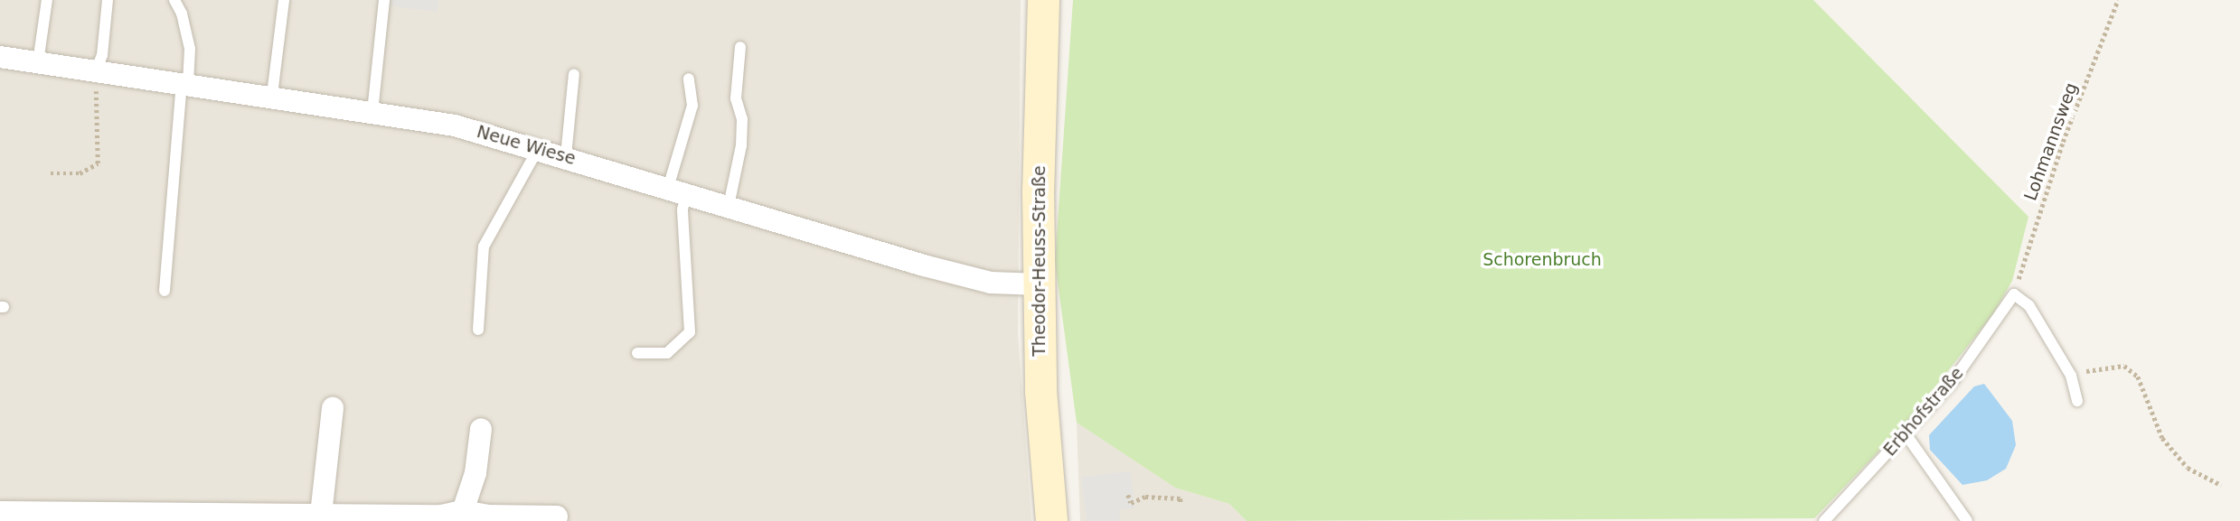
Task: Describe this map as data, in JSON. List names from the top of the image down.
{
  "streets": {
    "main road": ["Theodor-Heuss-Straße"],
    "street": ["Neue Wiese"],
    "lane": ["Erbhofstraße"],
    "path": ["Lohmannsweg"]
  },
  "crossings": [
    ["Lohmannsweg", "Erbhofstraße"],
    ["Neue Wiese", "Theodor-Heuss-Straße"]
  ],
  "parks": ["Schorenbruch"]
}
